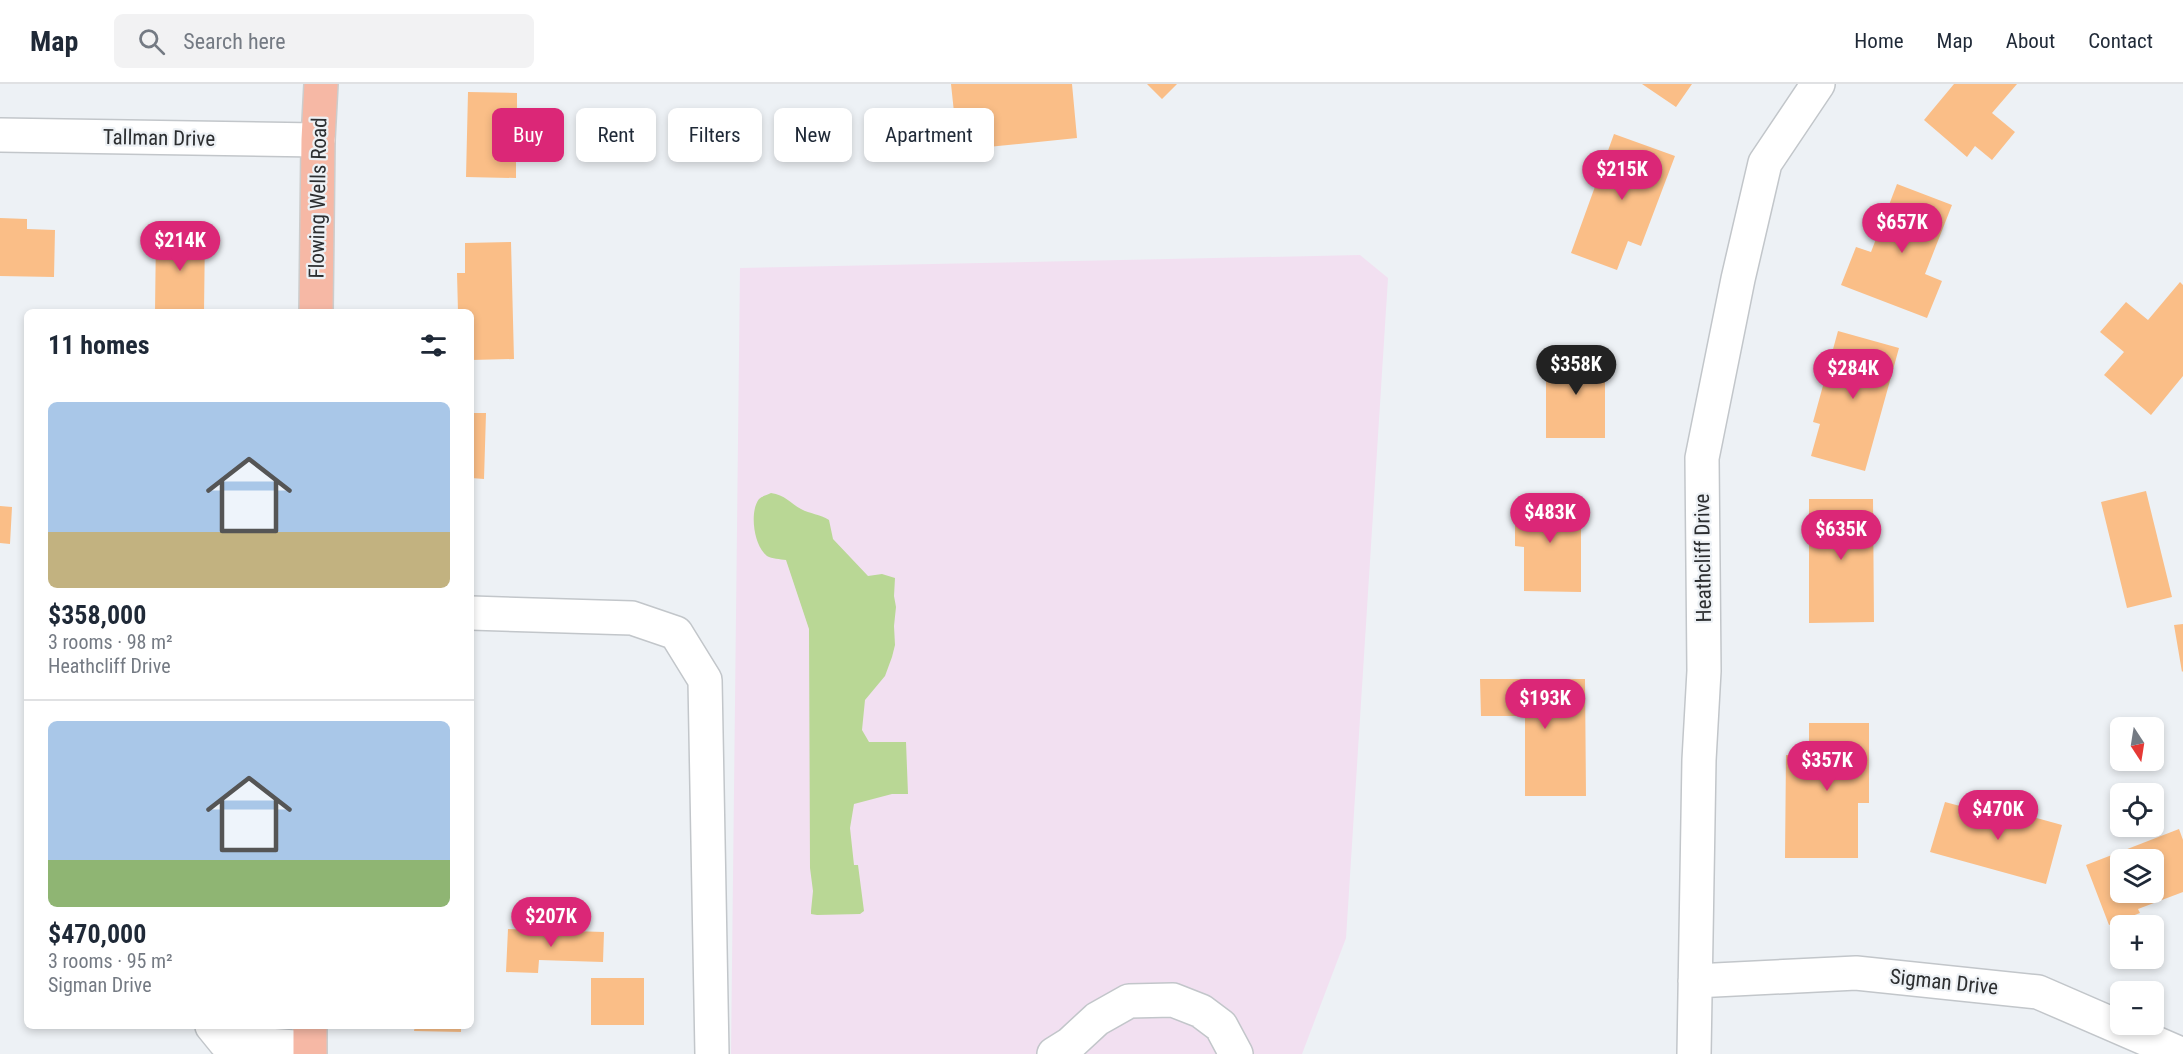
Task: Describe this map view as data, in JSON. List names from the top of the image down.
{
  "streets": {
    "main road": ["Flowing Wells Road"],
    "street": ["Tallman Drive", "Heathcliff Drive", "Sigman Drive"]
  },
  "crossings": [
    ["Tallman Drive", "Flowing Wells Road"],
    ["Heathcliff Drive", "Sigman Drive"]
  ],
  "north": "bottom",
  "page": {
    "header": "Map",
    "search": "Search here",
    "nav": [
      "Home",
      "Map",
      "About",
      "Contact"
    ],
    "chip": [
      "Buy",
      "Rent",
      "Filters",
      "New",
      "Apartment"
    ],
    "price": [
      "$215K",
      "$657K",
      "$214K",
      "$358K",
      "$284K",
      "$483K",
      "$635K",
      "$193K",
      "$357K",
      "$470K",
      "$207K"
    ],
    "heading": "11 homes",
    "list": [
      {
        "name": "$358,000",
        "note": "3 rooms · 98 m² · Heathcliff Drive"
      },
      {
        "name": "$470,000",
        "note": "3 rooms · 95 m² · Sigman Drive"
      }
    ],
    "map_buttons": ["+", "−"]
  }
}
